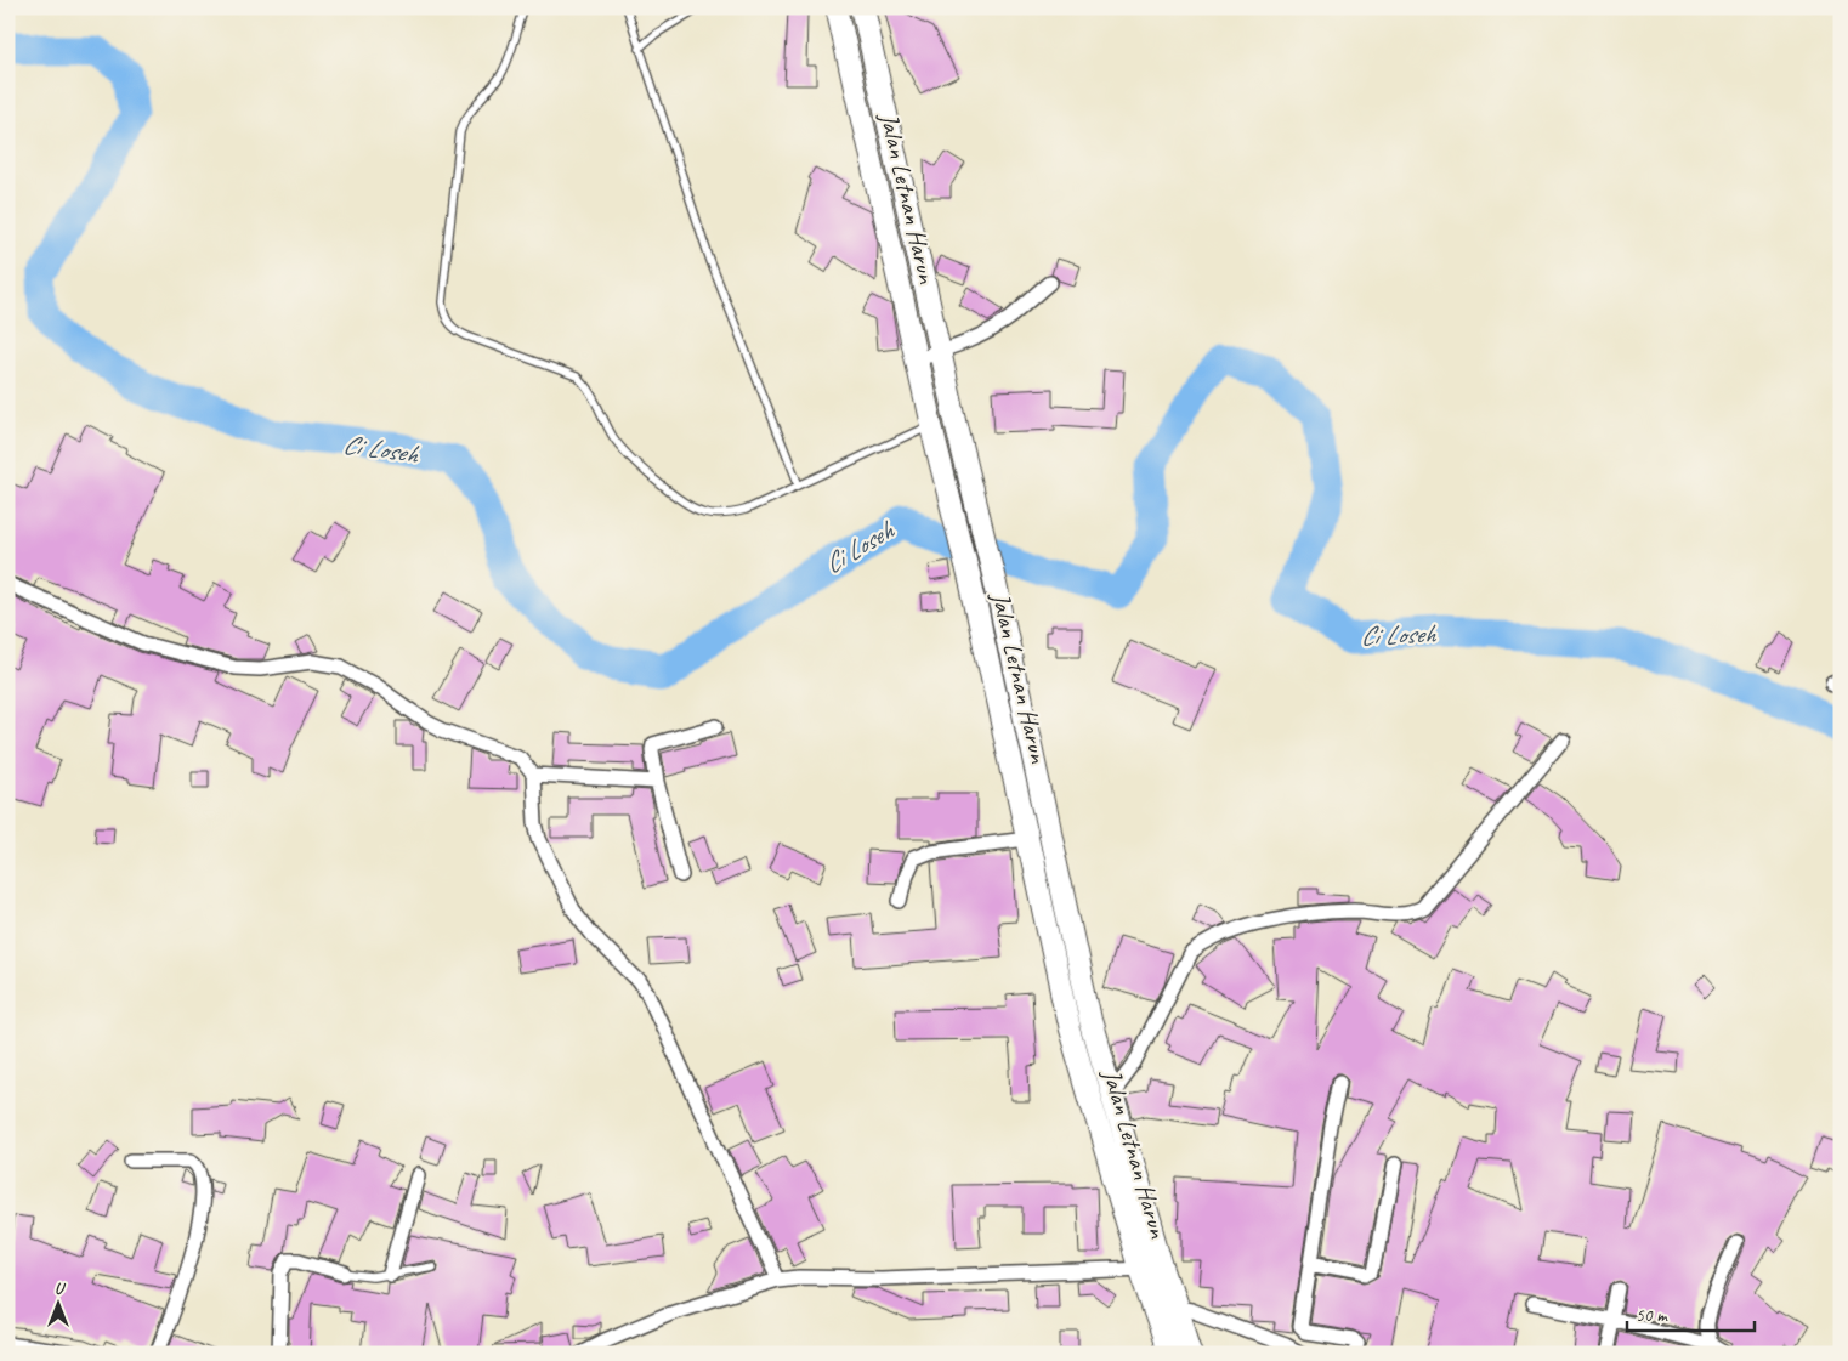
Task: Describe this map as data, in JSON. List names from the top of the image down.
{
  "streets": {
    "main road": ["Jalan Letnan Harun"]
  },
  "water": ["Ci Loseh"],
  "scale_bar": "50 m",
  "north": "top"
}
